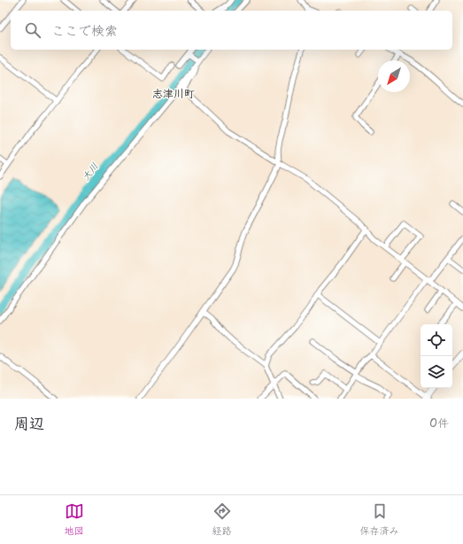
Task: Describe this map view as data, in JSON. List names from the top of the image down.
{
  "districts": ["志津川町"],
  "water": ["大川"],
  "north": "bottom left",
  "page": {
    "search": "ここで検索",
    "heading": ["周辺", "0件"],
    "nav": ["地図", "経路", "保存済み"]
  }
}
